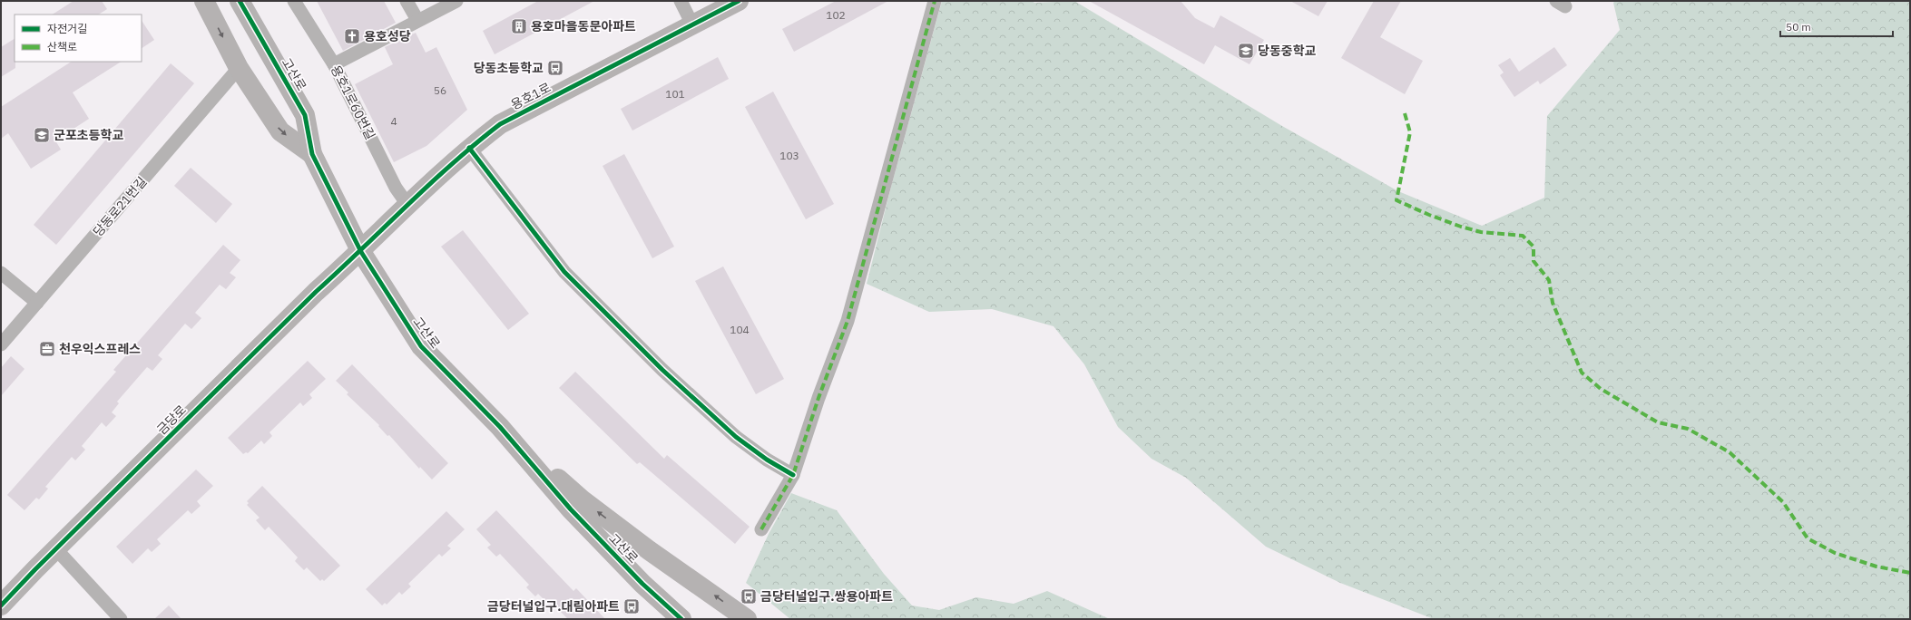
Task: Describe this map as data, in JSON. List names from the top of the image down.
{
  "streets": {
    "street": [
      "고산로",
      "용호1로",
      "용호1로60번길",
      "당동로21번길",
      "금당로"
    ]
  },
  "crossings": [
    ["고산로", "용호1로"],
    ["고산로", "당동로21번길"],
    ["고산로", "금당로"],
    ["용호1로", "용호1로60번길"],
    ["용호1로", "금당로"]
  ],
  "places": {
    "building": ["용호마을동문아파트"],
    "church": ["용호성당"],
    "school or university": ["당동중학교", "군포초등학교"],
    "bus stop": ["당동초등학교", "금당터널입구.쌍용아파트", "금당터널입구.대림아파트"],
    "office": ["천우익스프레스"]
  },
  "house_numbers": [
    "102",
    "56",
    "101",
    "4",
    "103",
    "104"
  ],
  "legend": ["자전거길", "산책로"],
  "scale_bar": "50 m"
}
